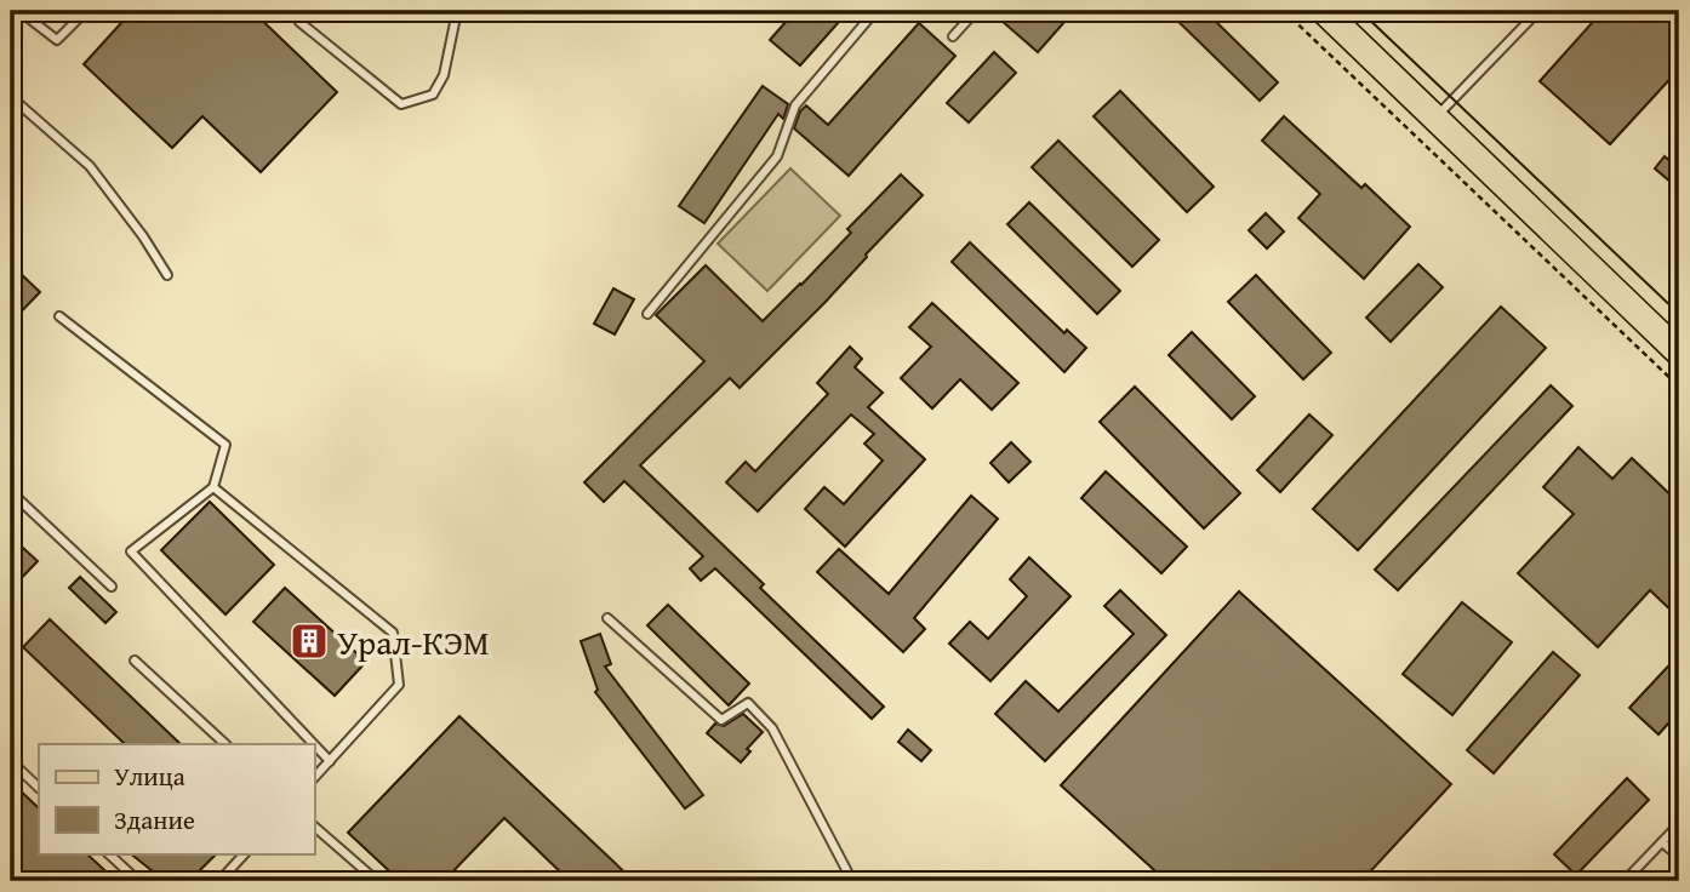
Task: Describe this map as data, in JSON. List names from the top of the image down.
{
  "places": {
    "building": ["Урал-КЭМ"]
  },
  "legend": ["Улица", "Здание"]
}
